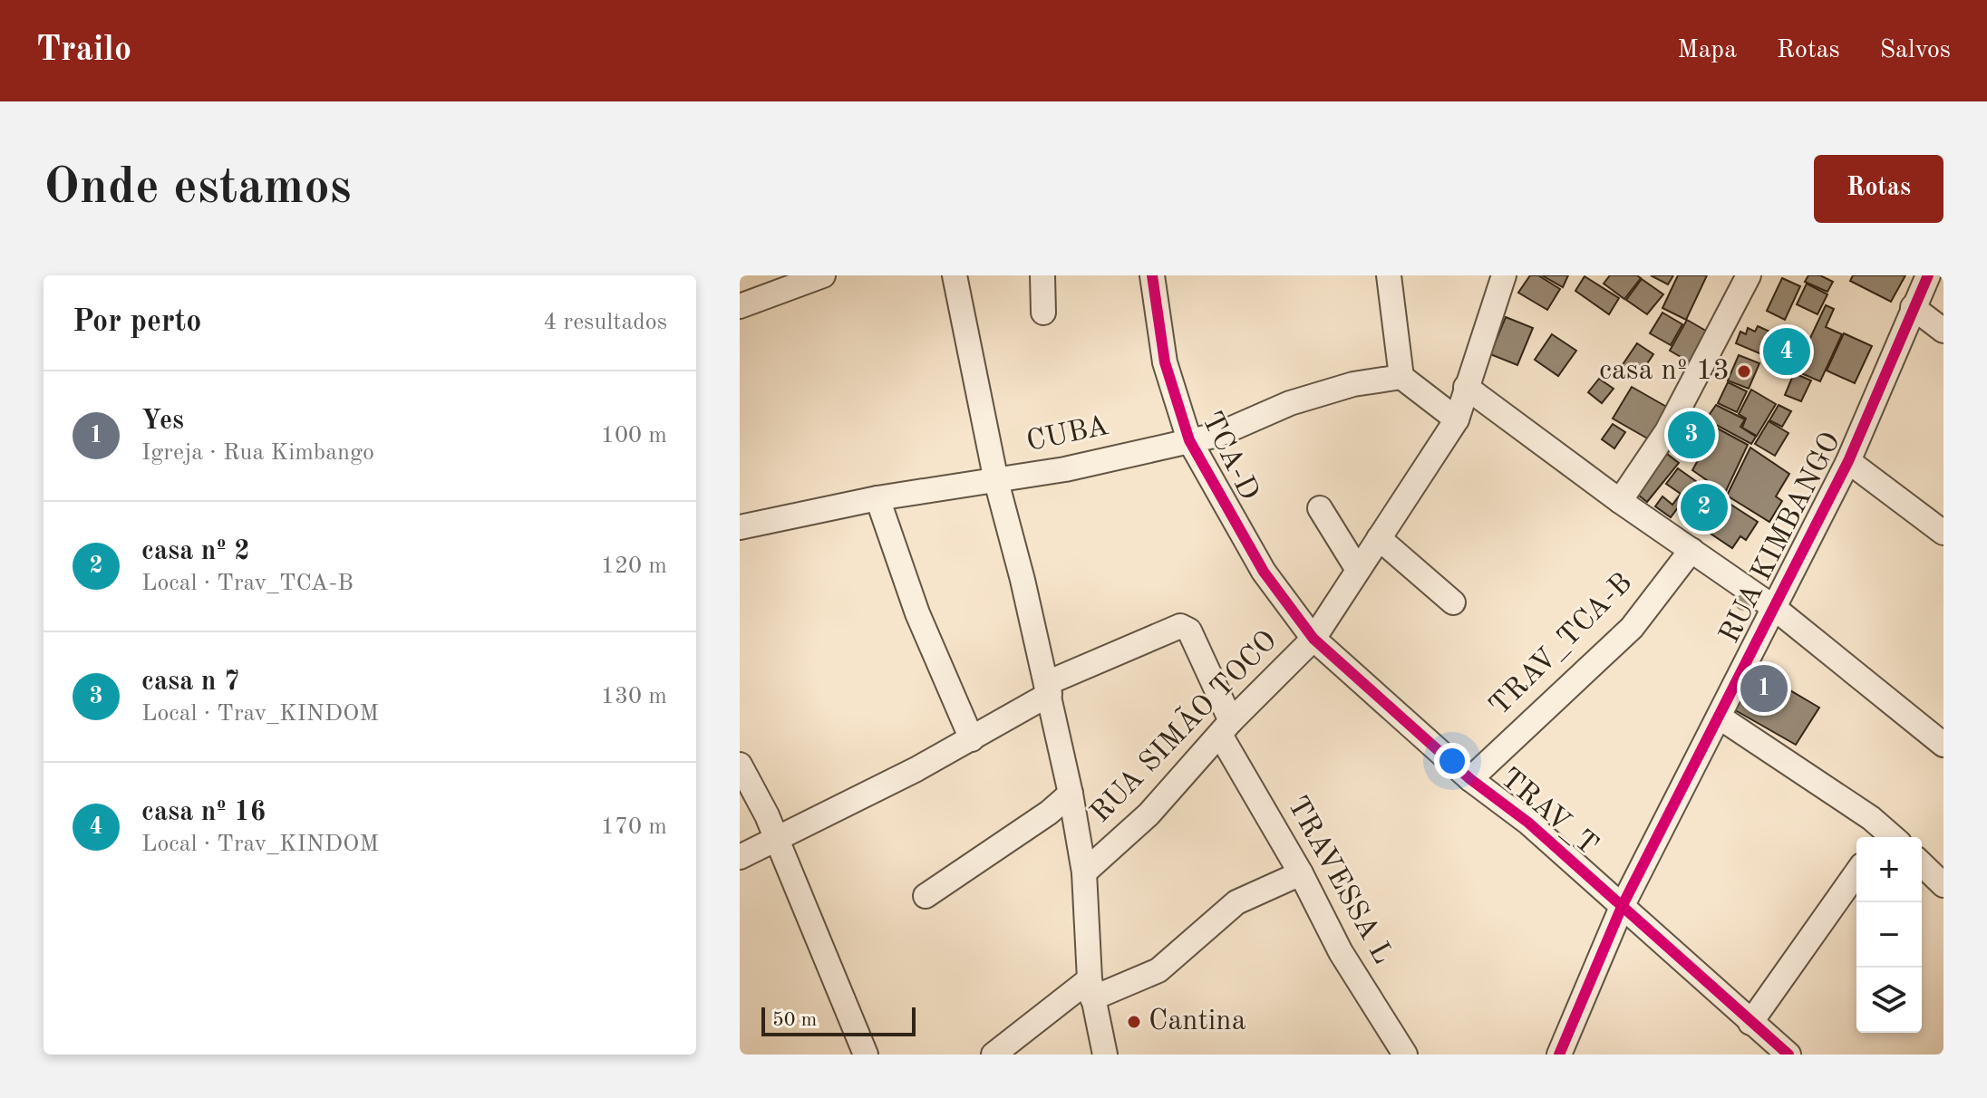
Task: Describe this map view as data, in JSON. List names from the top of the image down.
{
  "streets": {
    "street": [
      "CUBA",
      "TCA-D",
      "RUA KIMBANGO",
      "TRAV_TCA-B",
      "RUA SIMÃO TOCO",
      "TRAV_T",
      "TRAVESSA L"
    ]
  },
  "crossings": [
    ["CUBA", "TCA-D"],
    ["TCA-D", "RUA SIMÃO TOCO"],
    ["TCA-D", "TRAV_T"],
    ["RUA KIMBANGO", "TRAV_T"],
    ["TRAV_TCA-B", "TRAV_T"],
    ["RUA SIMÃO TOCO", "TRAV_T"],
    ["RUA SIMÃO TOCO", "TRAVESSA L"]
  ],
  "places": ["casa nº 13", "Cantina"],
  "scale_bar": "50 m",
  "page": {
    "header": "Trailo",
    "nav": ["Mapa", "Rotas", "Salvos"],
    "buttons": "Rotas",
    "title": "Onde estamos",
    "heading": ["Por perto", "4 resultados"],
    "pins": [
      "4",
      "3",
      "2",
      "1"
    ],
    "list": [
      {
        "mark": "1",
        "name": "Yes",
        "note": "Igreja · Rua Kimbango",
        "value": "100 m"
      },
      {
        "mark": "2",
        "name": "casa nº 2",
        "note": "Local · Trav_TCA-B",
        "value": "120 m"
      },
      {
        "mark": "3",
        "name": "casa n 7",
        "note": "Local · Trav_KINDOM",
        "value": "130 m"
      },
      {
        "mark": "4",
        "name": "casa nº 16",
        "note": "Local · Trav_KINDOM",
        "value": "170 m"
      }
    ],
    "map_buttons": ["+", "−"],
    "scale": "50 m"
  }
}
